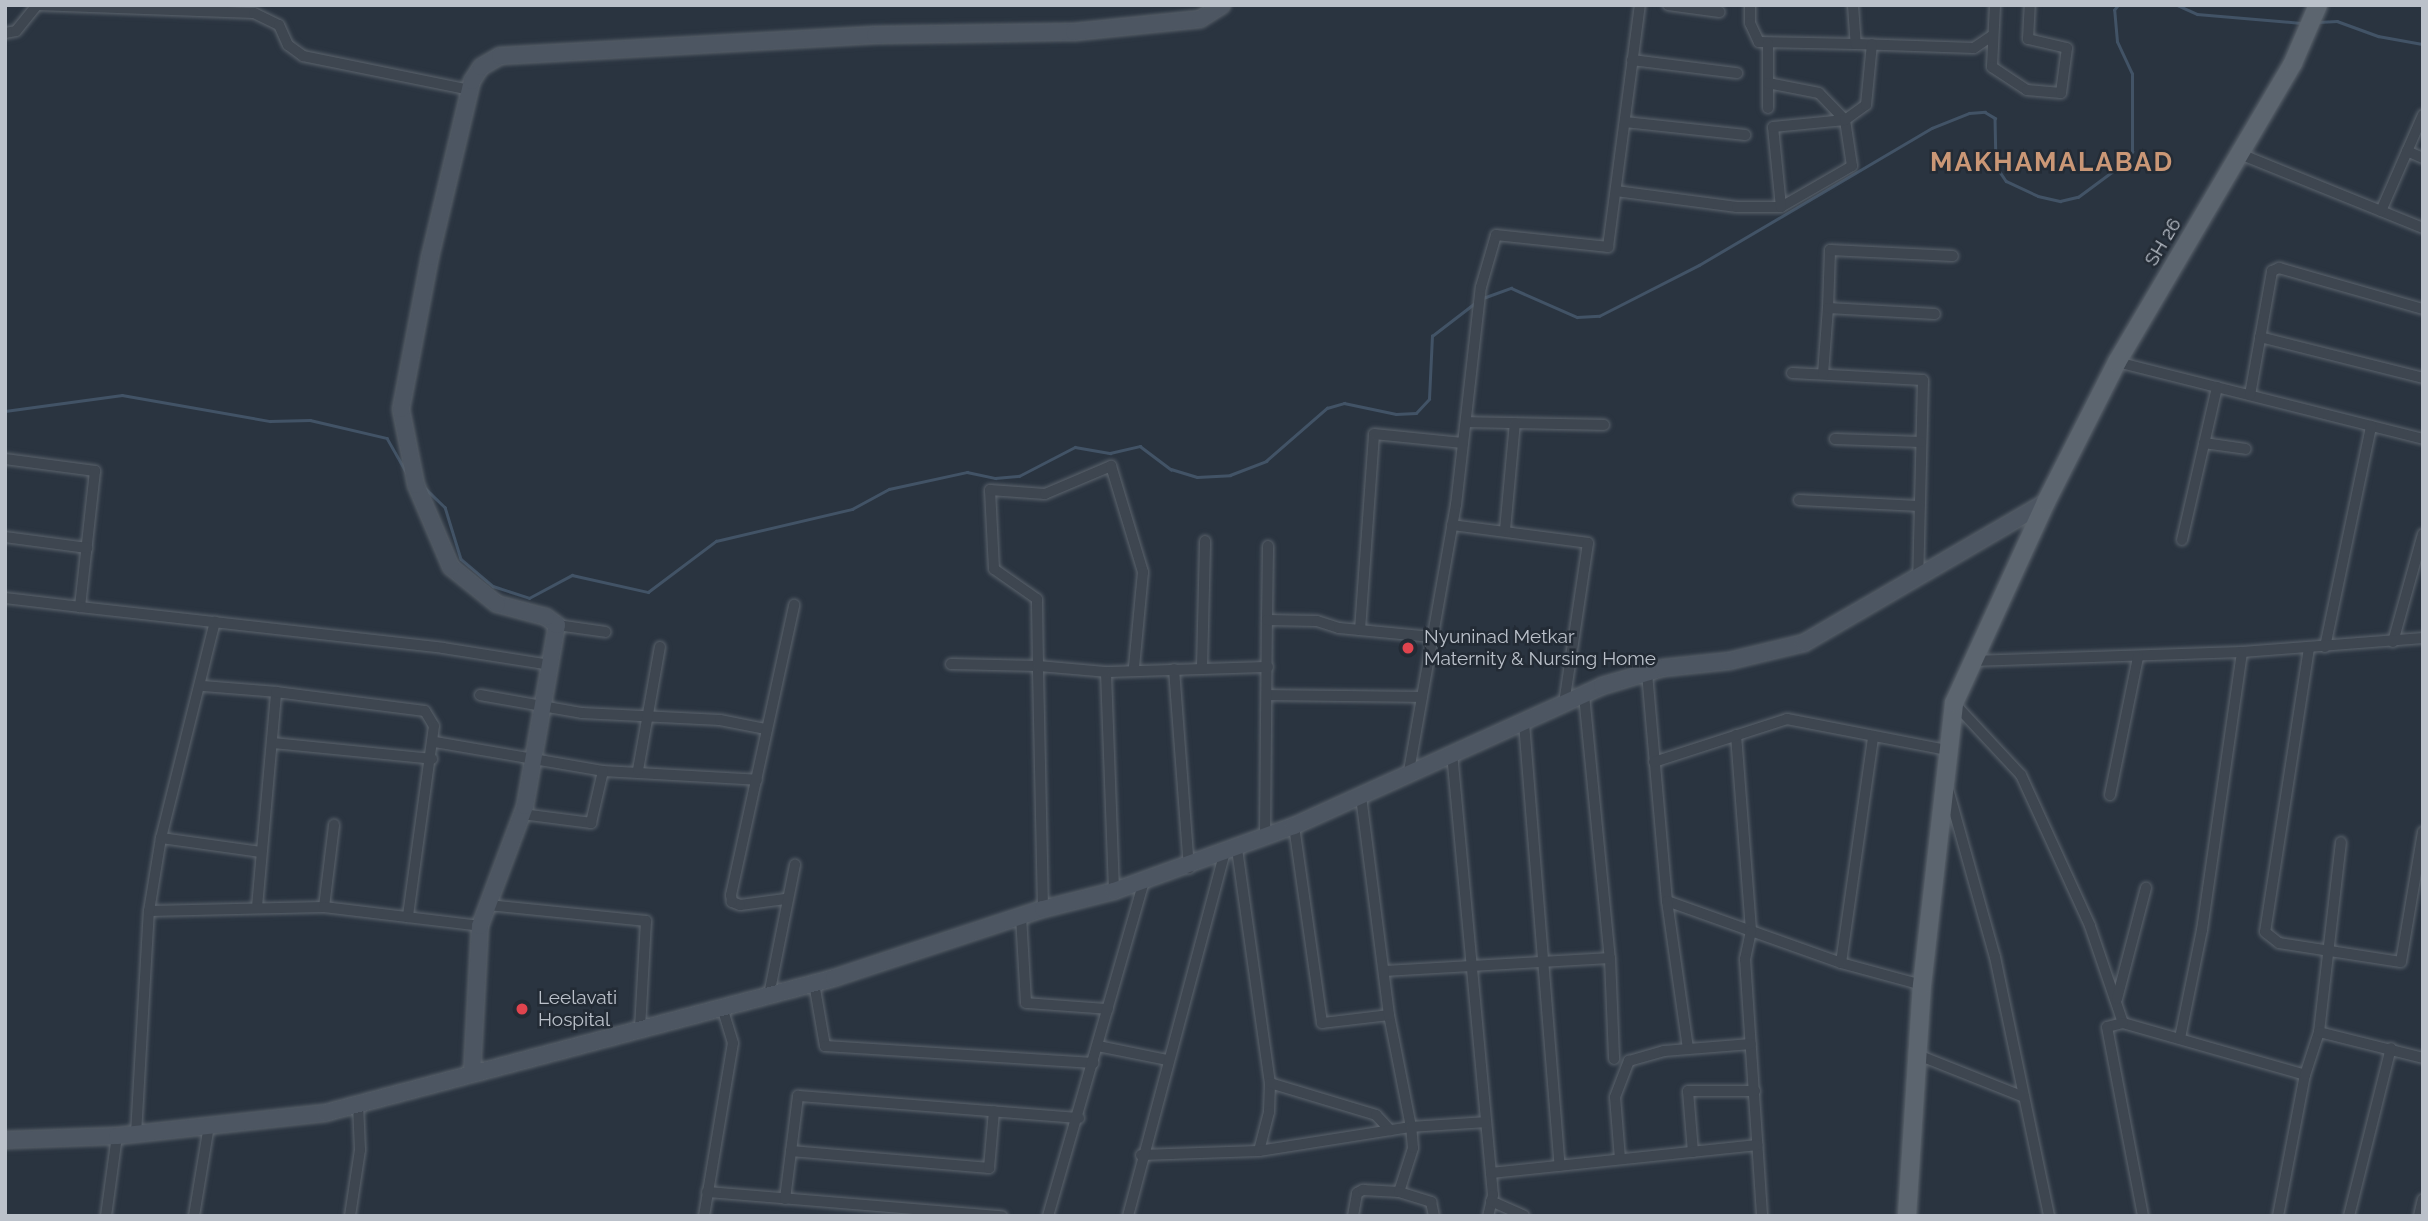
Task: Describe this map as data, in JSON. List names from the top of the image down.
{
  "streets": {
    "main road": ["SH 26"]
  },
  "districts": ["MAKHAMALABAD"],
  "places": ["Nyuninad Metkar Maternity & Nursing Home", "Leelavati Hospital"]
}
